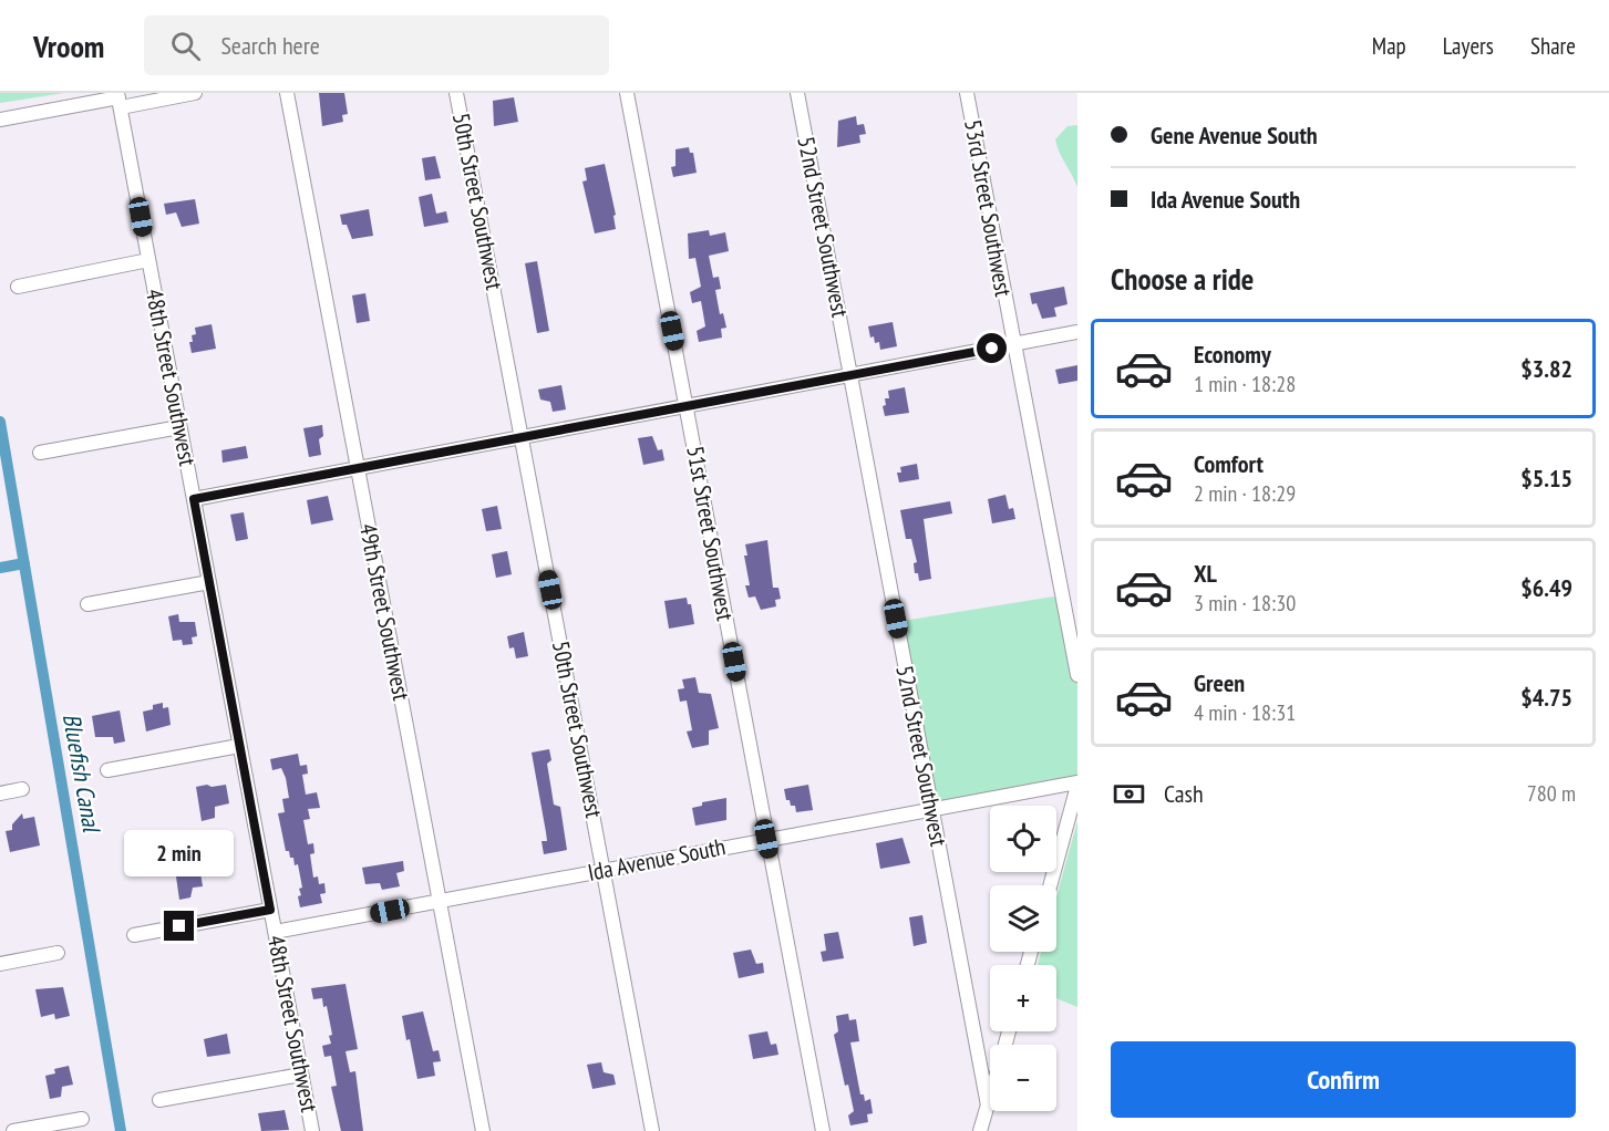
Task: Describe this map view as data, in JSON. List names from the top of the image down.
{
  "streets": {
    "street": [
      "50th Street Southwest",
      "53rd Street Southwest",
      "52nd Street Southwest",
      "48th Street Southwest",
      "51st Street Southwest",
      "49th Street Southwest",
      "Ida Avenue South"
    ]
  },
  "crossings": [
    ["50th Street Southwest", "Ida Avenue South"],
    ["52nd Street Southwest", "Ida Avenue South"],
    ["48th Street Southwest", "Ida Avenue South"],
    ["51st Street Southwest", "Ida Avenue South"],
    ["49th Street Southwest", "Ida Avenue South"]
  ],
  "water": ["Bluefish Canal"],
  "page": {
    "header": "Vroom",
    "search": "Search here",
    "nav": ["Map", "Layers", "Share"],
    "banner": ["Gene Avenue South", "Ida Avenue South"],
    "heading": "Choose a ride",
    "list": [
      {
        "name": "Economy",
        "note": "1 min · 18:28",
        "value": "$3.82"
      },
      {
        "name": "Comfort",
        "note": "2 min · 18:29",
        "value": "$5.15"
      },
      {
        "name": "XL",
        "note": "3 min · 18:30",
        "value": "$6.49"
      },
      {
        "name": "Green",
        "note": "4 min · 18:31",
        "value": "$4.75"
      }
    ],
    "pay": ["Cash", "780 m"],
    "map_buttons": ["+", "−"],
    "bubble": "2 min",
    "buttons": "Confirm"
  }
}
